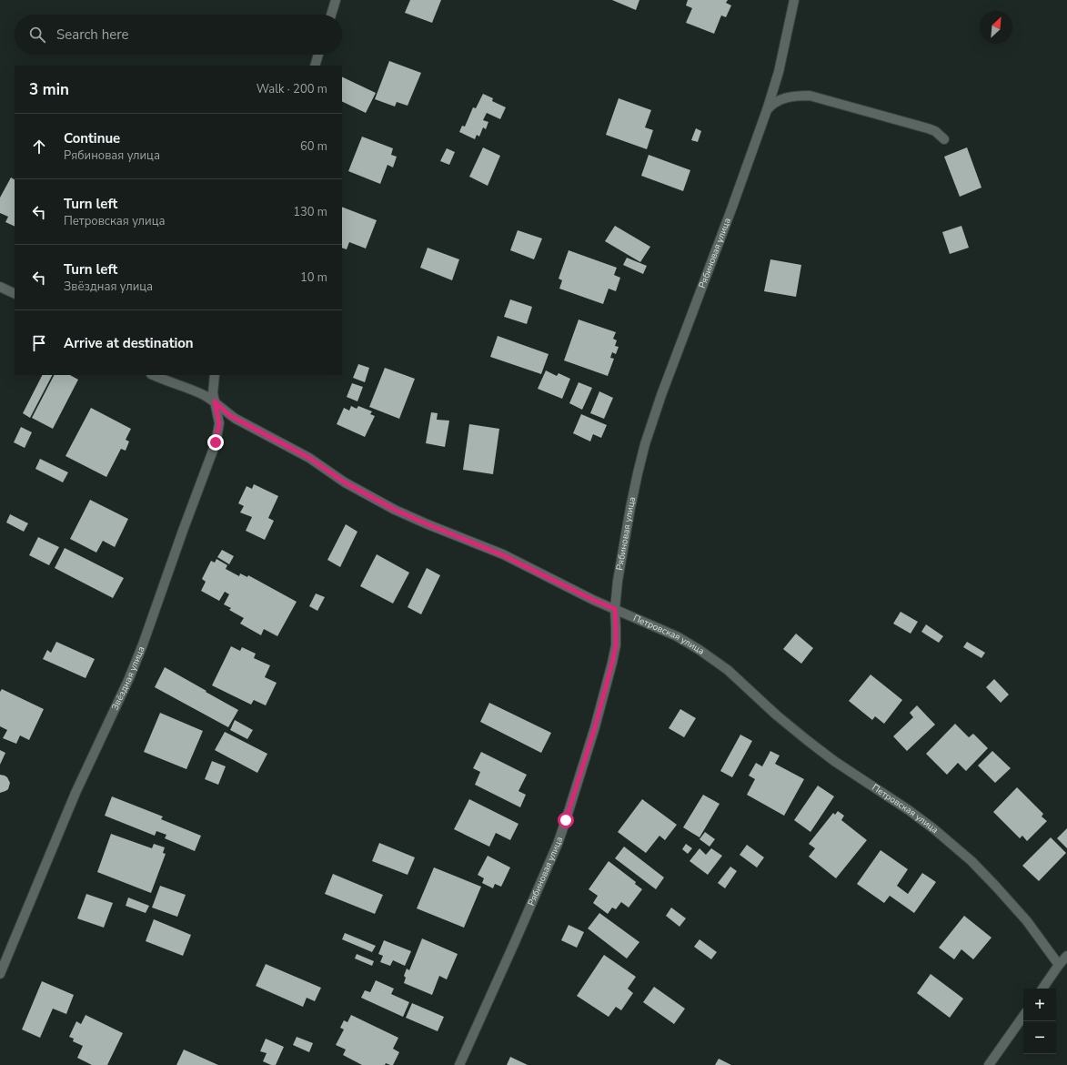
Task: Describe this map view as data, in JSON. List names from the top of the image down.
{
  "streets": {
    "street": ["Рябиновая улица", "Петровская улица", "Звёздная улица"]
  },
  "crossings": [
    ["Рябиновая улица", "Петровская улица"],
    ["Петровская улица", "Звёздная улица"]
  ],
  "north": "top right",
  "page": {
    "search": "Search here",
    "heading": ["3 min", "Walk · 200 m"],
    "list": [
      ["Continue", "Рябиновая улица", "60 m"],
      ["Turn left", "Петровская улица", "130 m"],
      ["Turn left", "Звёздная улица", "10 m"],
      "Arrive at destination"
    ],
    "map_buttons": ["+", "−"]
  }
}
